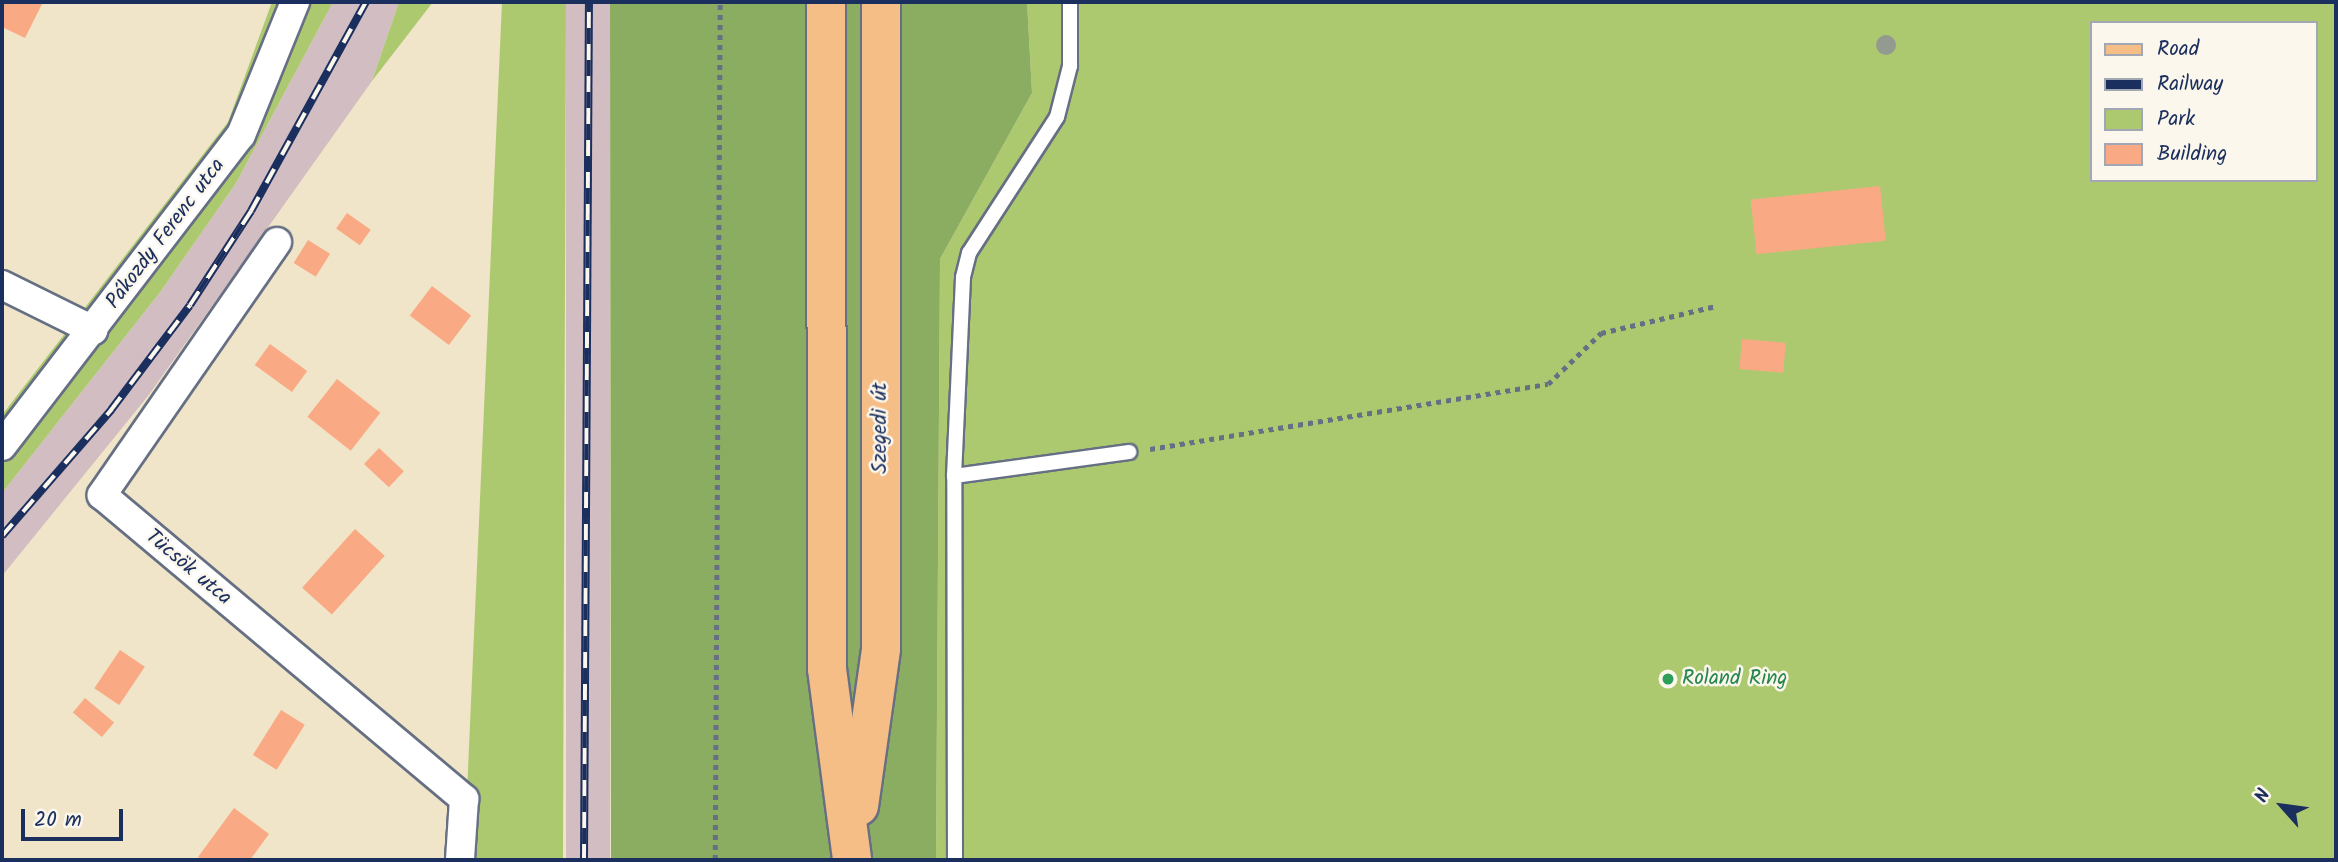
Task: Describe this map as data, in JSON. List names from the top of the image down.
{
  "streets": {
    "main road": ["Szegedi út"],
    "street": ["Pákozdy Ferenc utca", "Tücsök utca"]
  },
  "places": ["Roland Ring"],
  "legend": [
    "Road",
    "Railway",
    "Park",
    "Building"
  ],
  "scale_bar": "20 m",
  "north": "top left"
}
